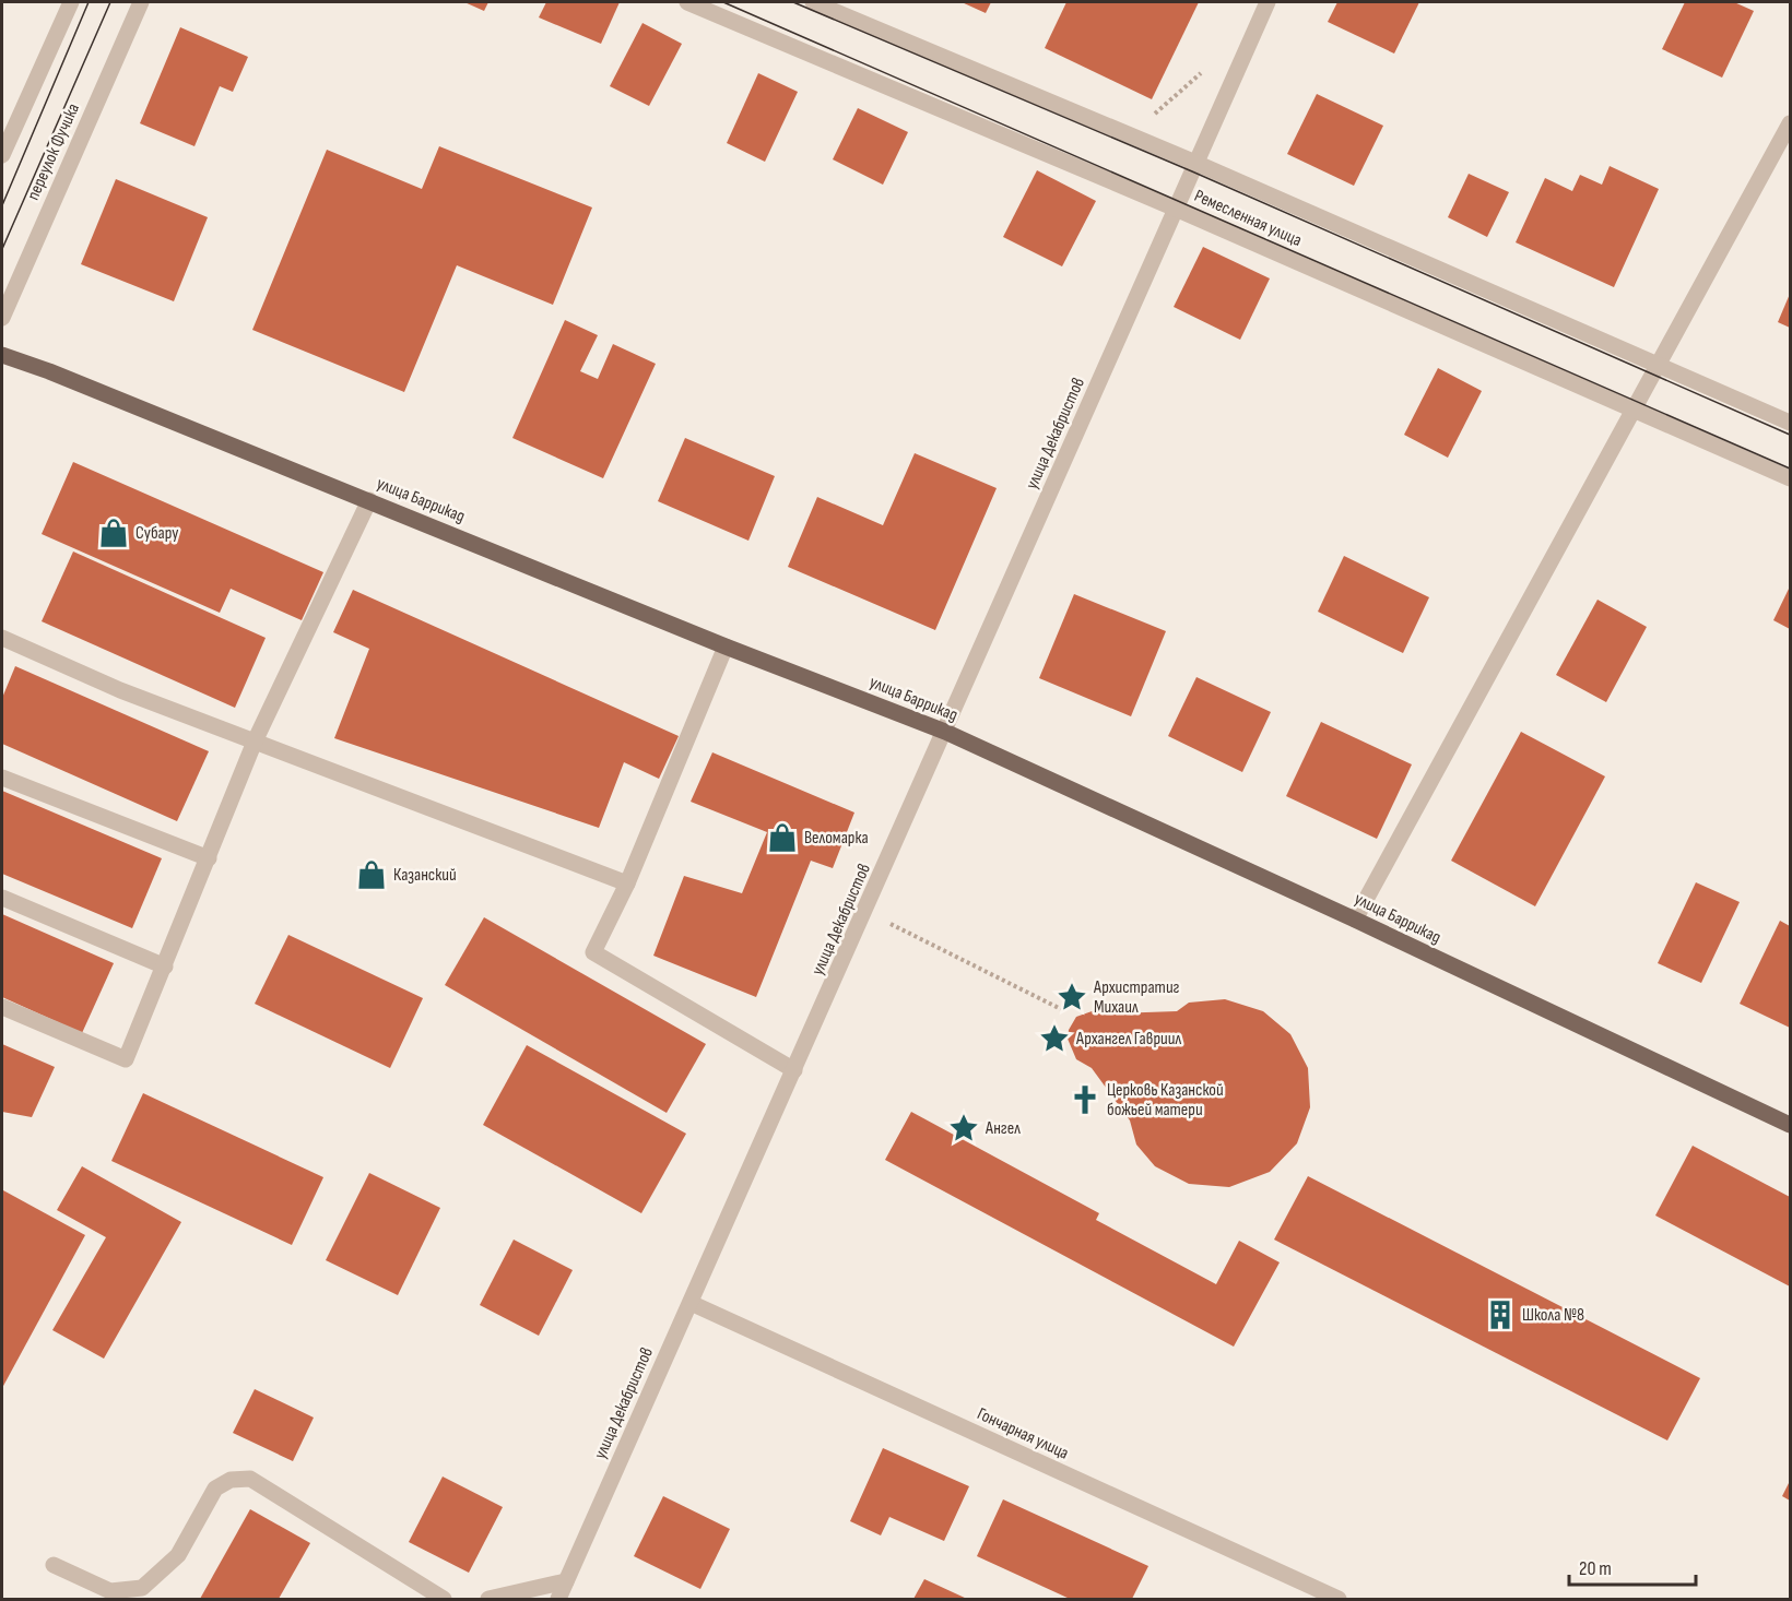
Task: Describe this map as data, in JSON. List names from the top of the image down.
{
  "streets": {
    "main road": ["улица Баррикад"],
    "street": [
      "переулок Фучика",
      "Ремесленная улица",
      "улица Декабристов",
      "Гончарная улица"
    ]
  },
  "crossings": [
    ["Ремесленная улица", "улица Декабристов"],
    ["улица Декабристов", "улица Баррикад"],
    ["улица Декабристов", "Гончарная улица"]
  ],
  "places": {
    "shop": ["Субару", "Веломарка", "Казанский"],
    "place": ["Архистратиг Михаил", "Архангел Гавриил", "Ангел"],
    "church": ["Церковь Казанской божьей матери"],
    "building": ["Школа №8"]
  },
  "scale_bar": "20 m"
}
